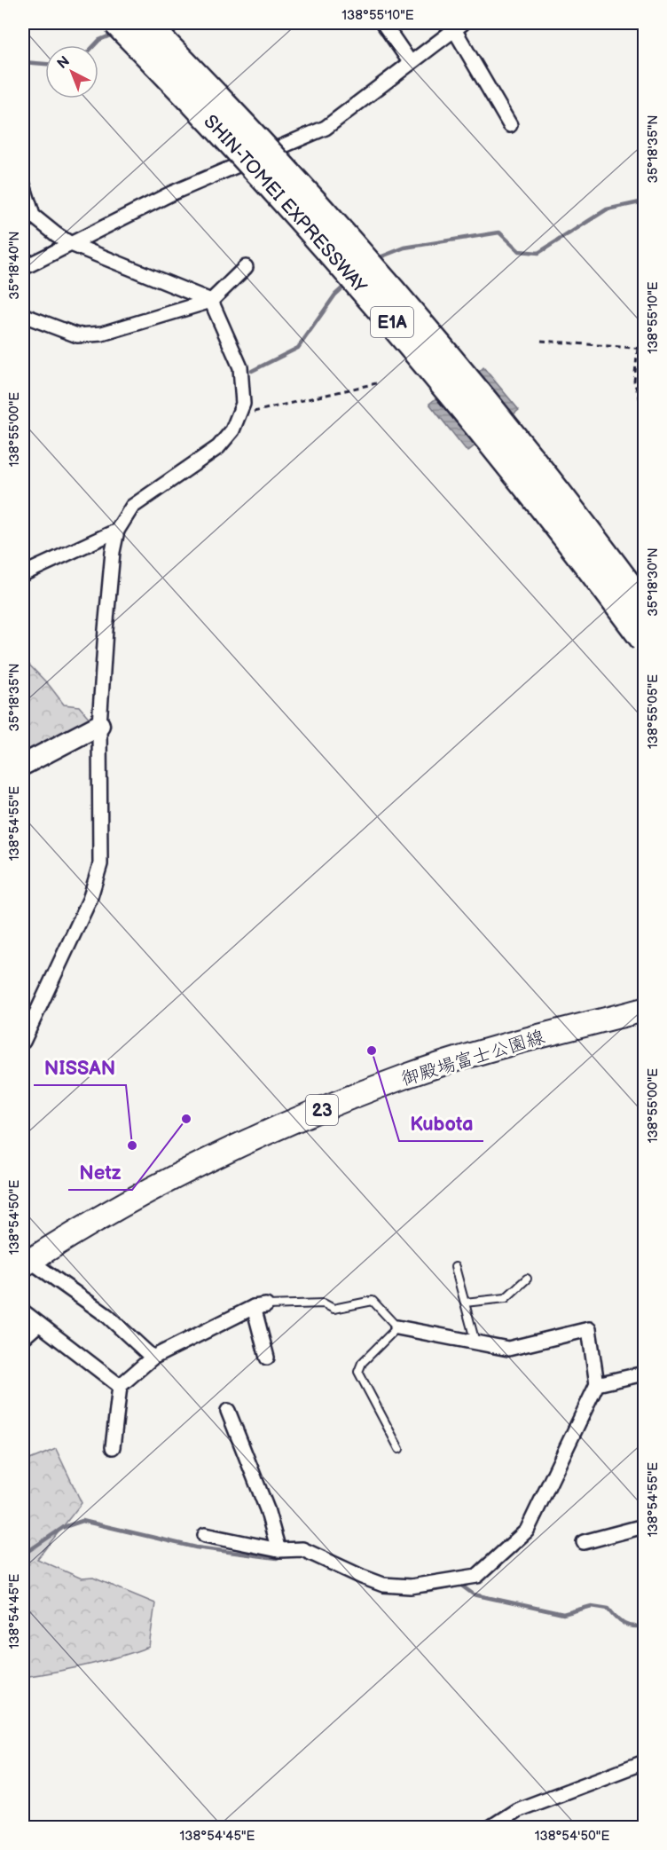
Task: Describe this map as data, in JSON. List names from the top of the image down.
{
  "streets": {
    "highway": ["SHIN-TOMEI EXPRESSWAY", "E1A"],
    "main road": ["御殿場富士公園線", "23"]
  },
  "places": ["Kubota", "Netz", "NISSAN"],
  "north": "top left",
  "coordinates": [
    "138°55'10\"E",
    "35°18'35\"N",
    "35°18'40\"N",
    "138°55'00\"E",
    "35°18'30\"N",
    "138°55'05\"E",
    "138°54'55\"E",
    "138°54'50\"E",
    "138°54'45\"E"
  ]
}
